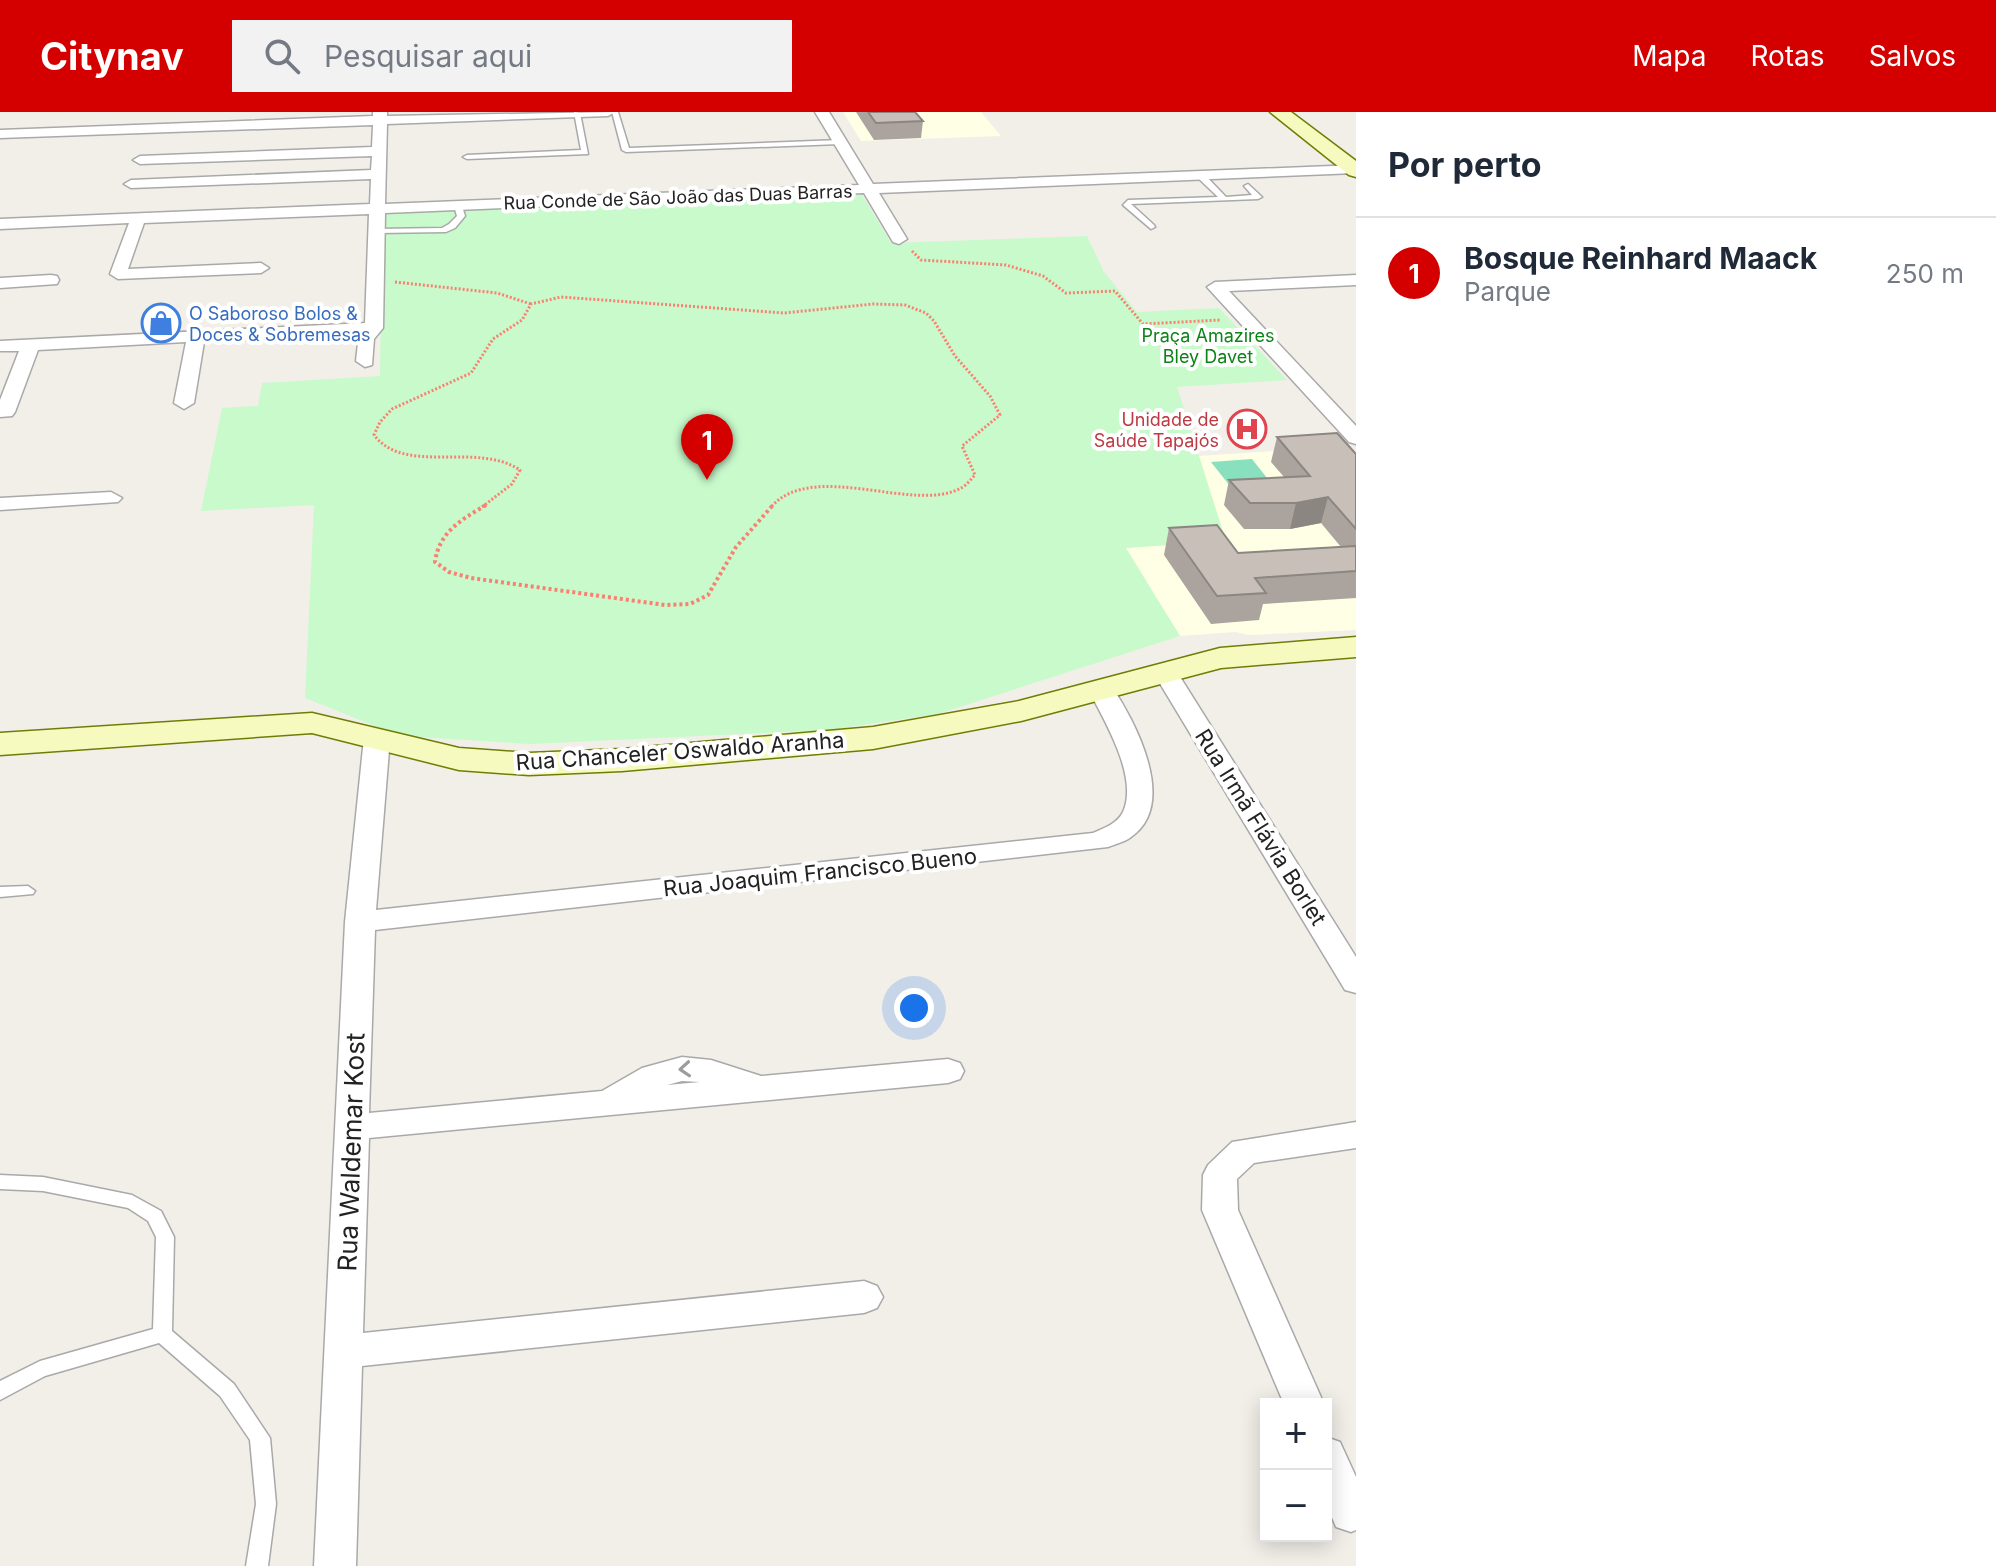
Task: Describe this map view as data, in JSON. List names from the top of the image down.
{
  "streets": {
    "street": [
      "Rua Conde de São João das Duas Barras",
      "Rua Chanceler Oswaldo Aranha",
      "Rua Irmã Flávia Borlet",
      "Rua Joaquim Francisco Bueno",
      "Rua Waldemar Kost"
    ]
  },
  "crossings": [
    ["Rua Chanceler Oswaldo Aranha", "Rua Irmã Flávia Borlet"],
    ["Rua Chanceler Oswaldo Aranha", "Rua Joaquim Francisco Bueno"],
    ["Rua Chanceler Oswaldo Aranha", "Rua Waldemar Kost"],
    ["Rua Joaquim Francisco Bueno", "Rua Waldemar Kost"]
  ],
  "parks": ["Praça Amazires Bley Davet"],
  "places": {
    "shop": ["O Saboroso Bolos & Doces & Sobremesas"],
    "hospital": ["Unidade de Saúde Tapajós"]
  },
  "page": {
    "header": "Citynav",
    "search": "Pesquisar aqui",
    "nav": ["Mapa", "Rotas", "Salvos"],
    "heading": "Por perto",
    "list": [
      {
        "mark": "1",
        "name": "Bosque Reinhard Maack",
        "note": "Parque",
        "value": "250 m"
      }
    ],
    "pins": "1",
    "map_buttons": ["+", "−"]
  }
}
